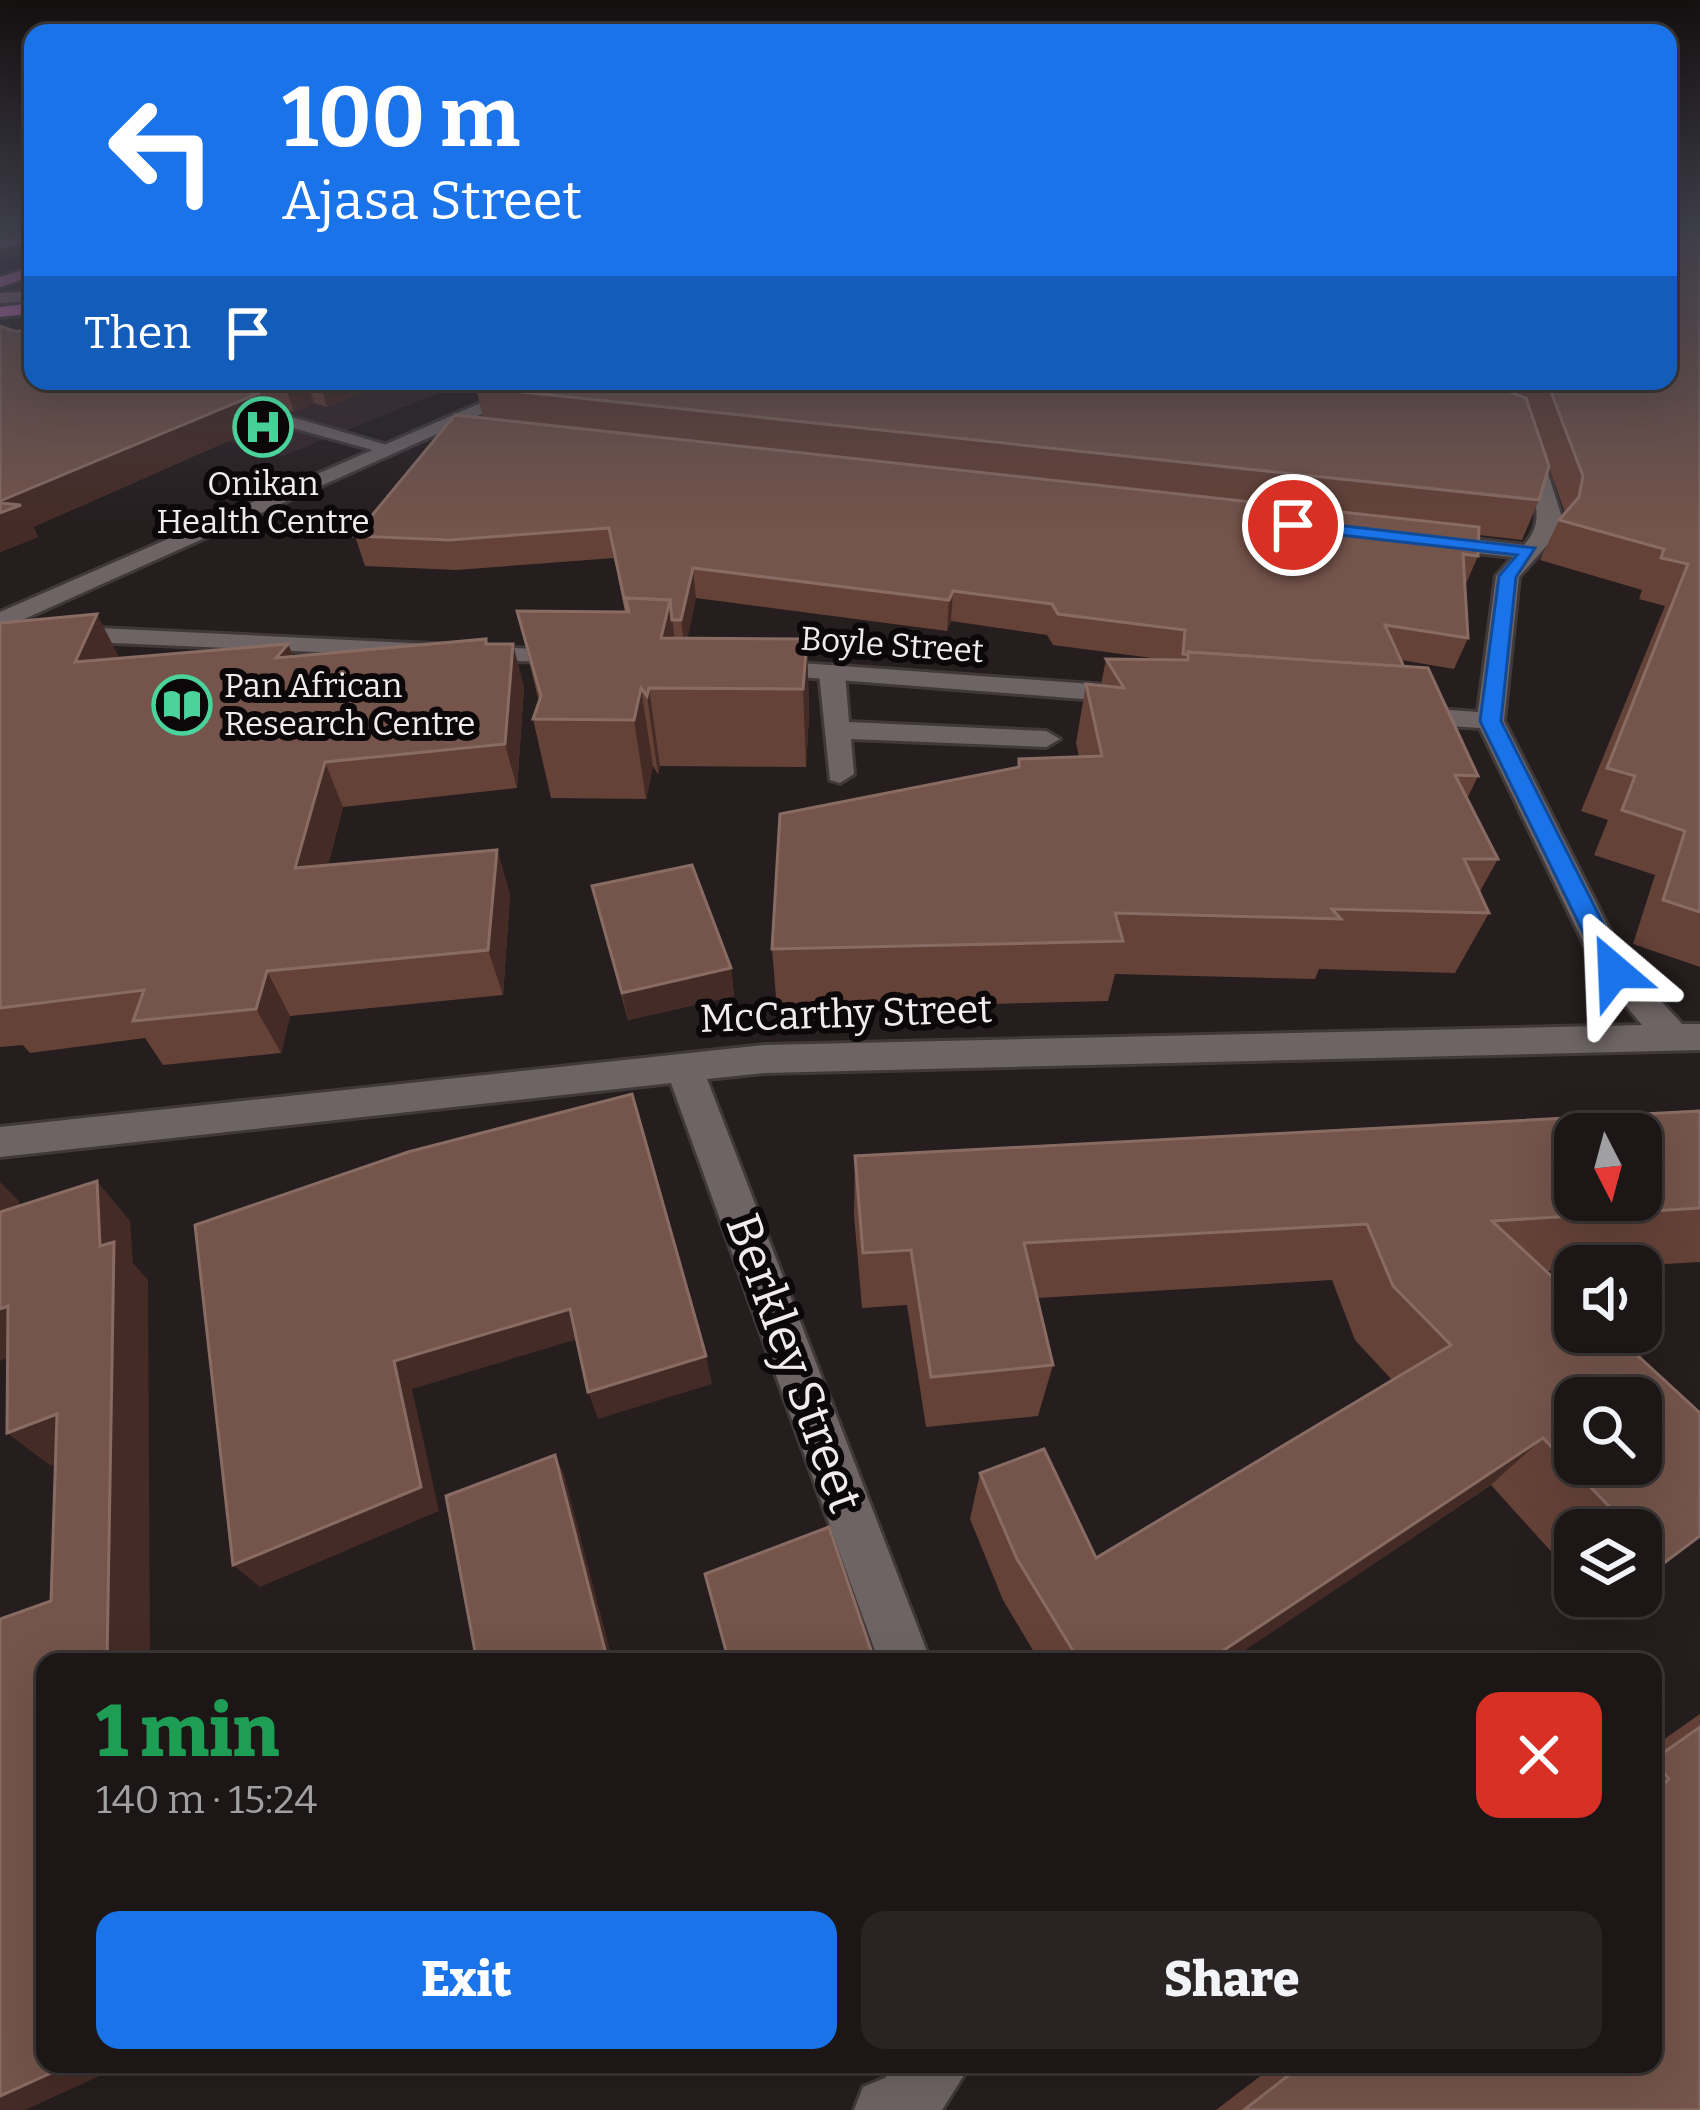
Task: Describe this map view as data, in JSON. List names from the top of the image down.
{
  "streets": {
    "street": ["Boyle Street", "McCarthy Street", "Berkley Street"]
  },
  "crossings": [
    ["McCarthy Street", "Berkley Street"]
  ],
  "places": {
    "hospital": ["Onikan Health Centre"],
    "library": ["Pan African Research Centre"]
  },
  "north": "bottom",
  "page": {
    "turn": ["100 m", "Ajasa Street"],
    "then": "Then",
    "heading": ["1 min", "140 m · 15:24"],
    "buttons": ["Exit", "Share"]
  }
}
